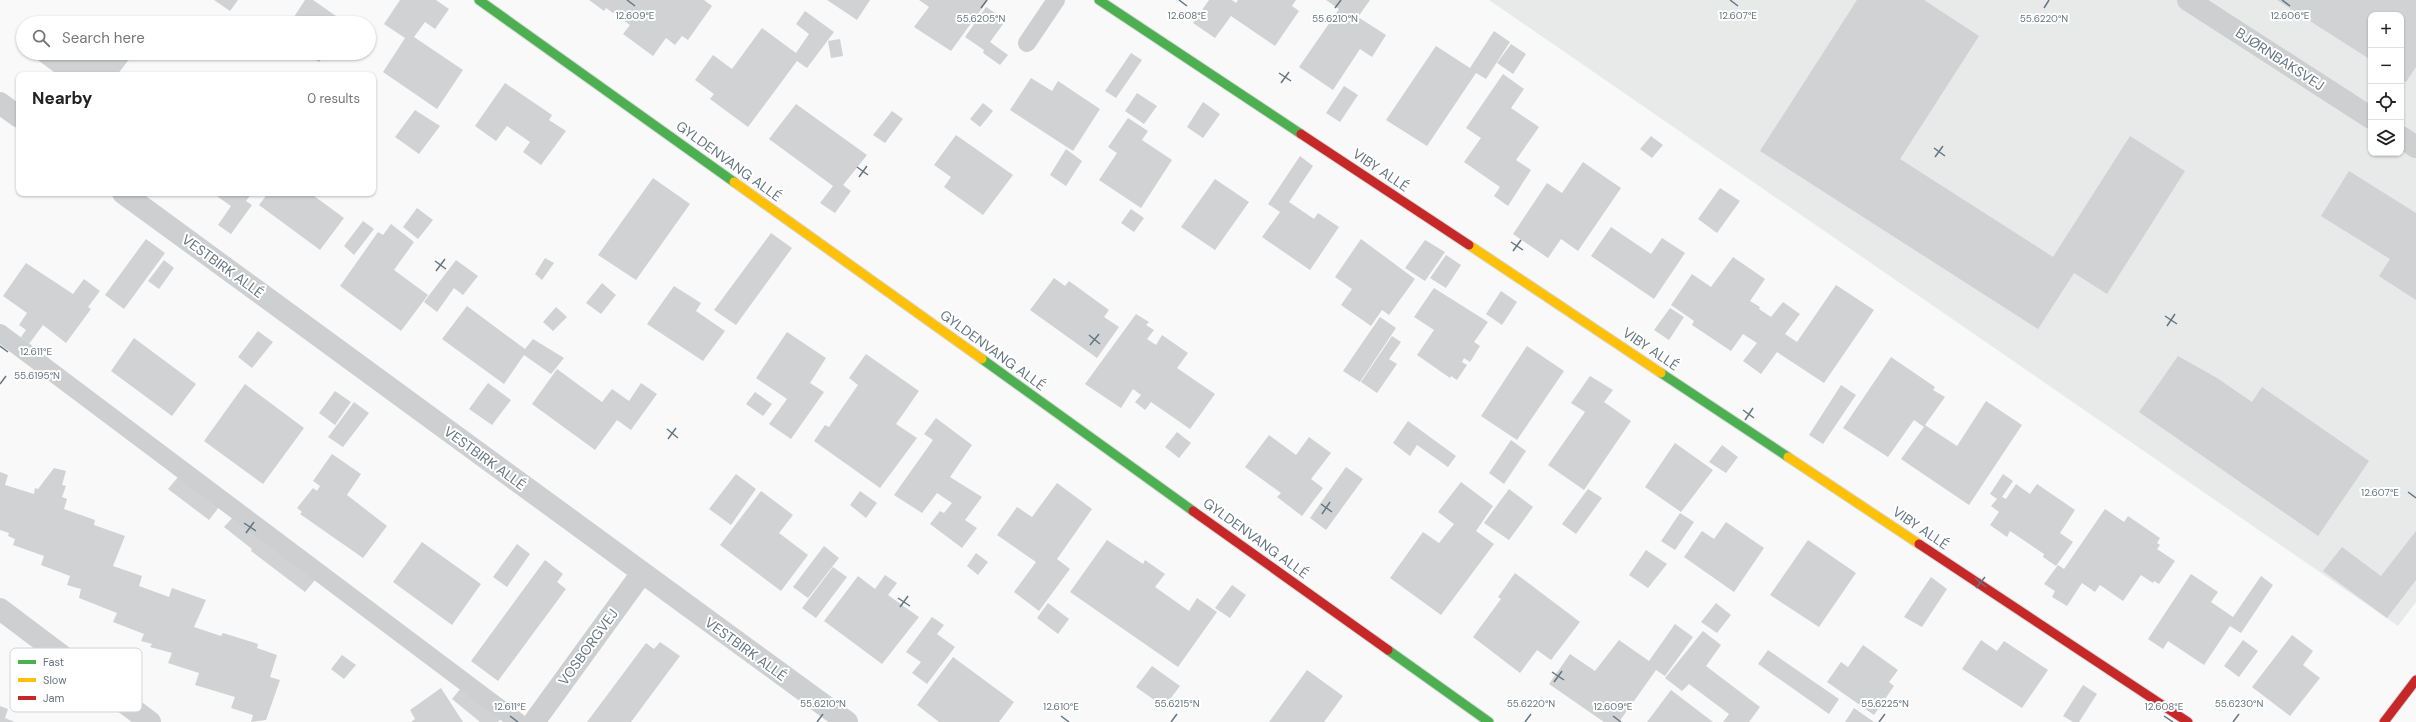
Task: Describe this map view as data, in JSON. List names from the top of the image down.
{
  "streets": {
    "street": [
      "BJØRNBAKSVEJ",
      "GYLDENVANG ALLÉ",
      "VIBY ALLÉ",
      "VESTBIRK ALLÉ",
      "VOSBORGVEJ"
    ]
  },
  "crossings": [
    ["VESTBIRK ALLÉ", "VOSBORGVEJ"]
  ],
  "legend": ["Fast", "Slow", "Jam"],
  "page": {
    "map_buttons": ["+", "−"],
    "search": "Search here",
    "heading": ["Nearby", "0 results"]
  },
  "coordinates": [
    "12.609°E",
    "12.608°E",
    "12.607°E",
    "12.606°E",
    "55.6205°N",
    "55.6210°N",
    "55.6220°N",
    "12.611°E",
    "55.6195°N",
    "55.6215°N",
    "55.6225°N",
    "55.6230°N",
    "12.610°E"
  ]
}
